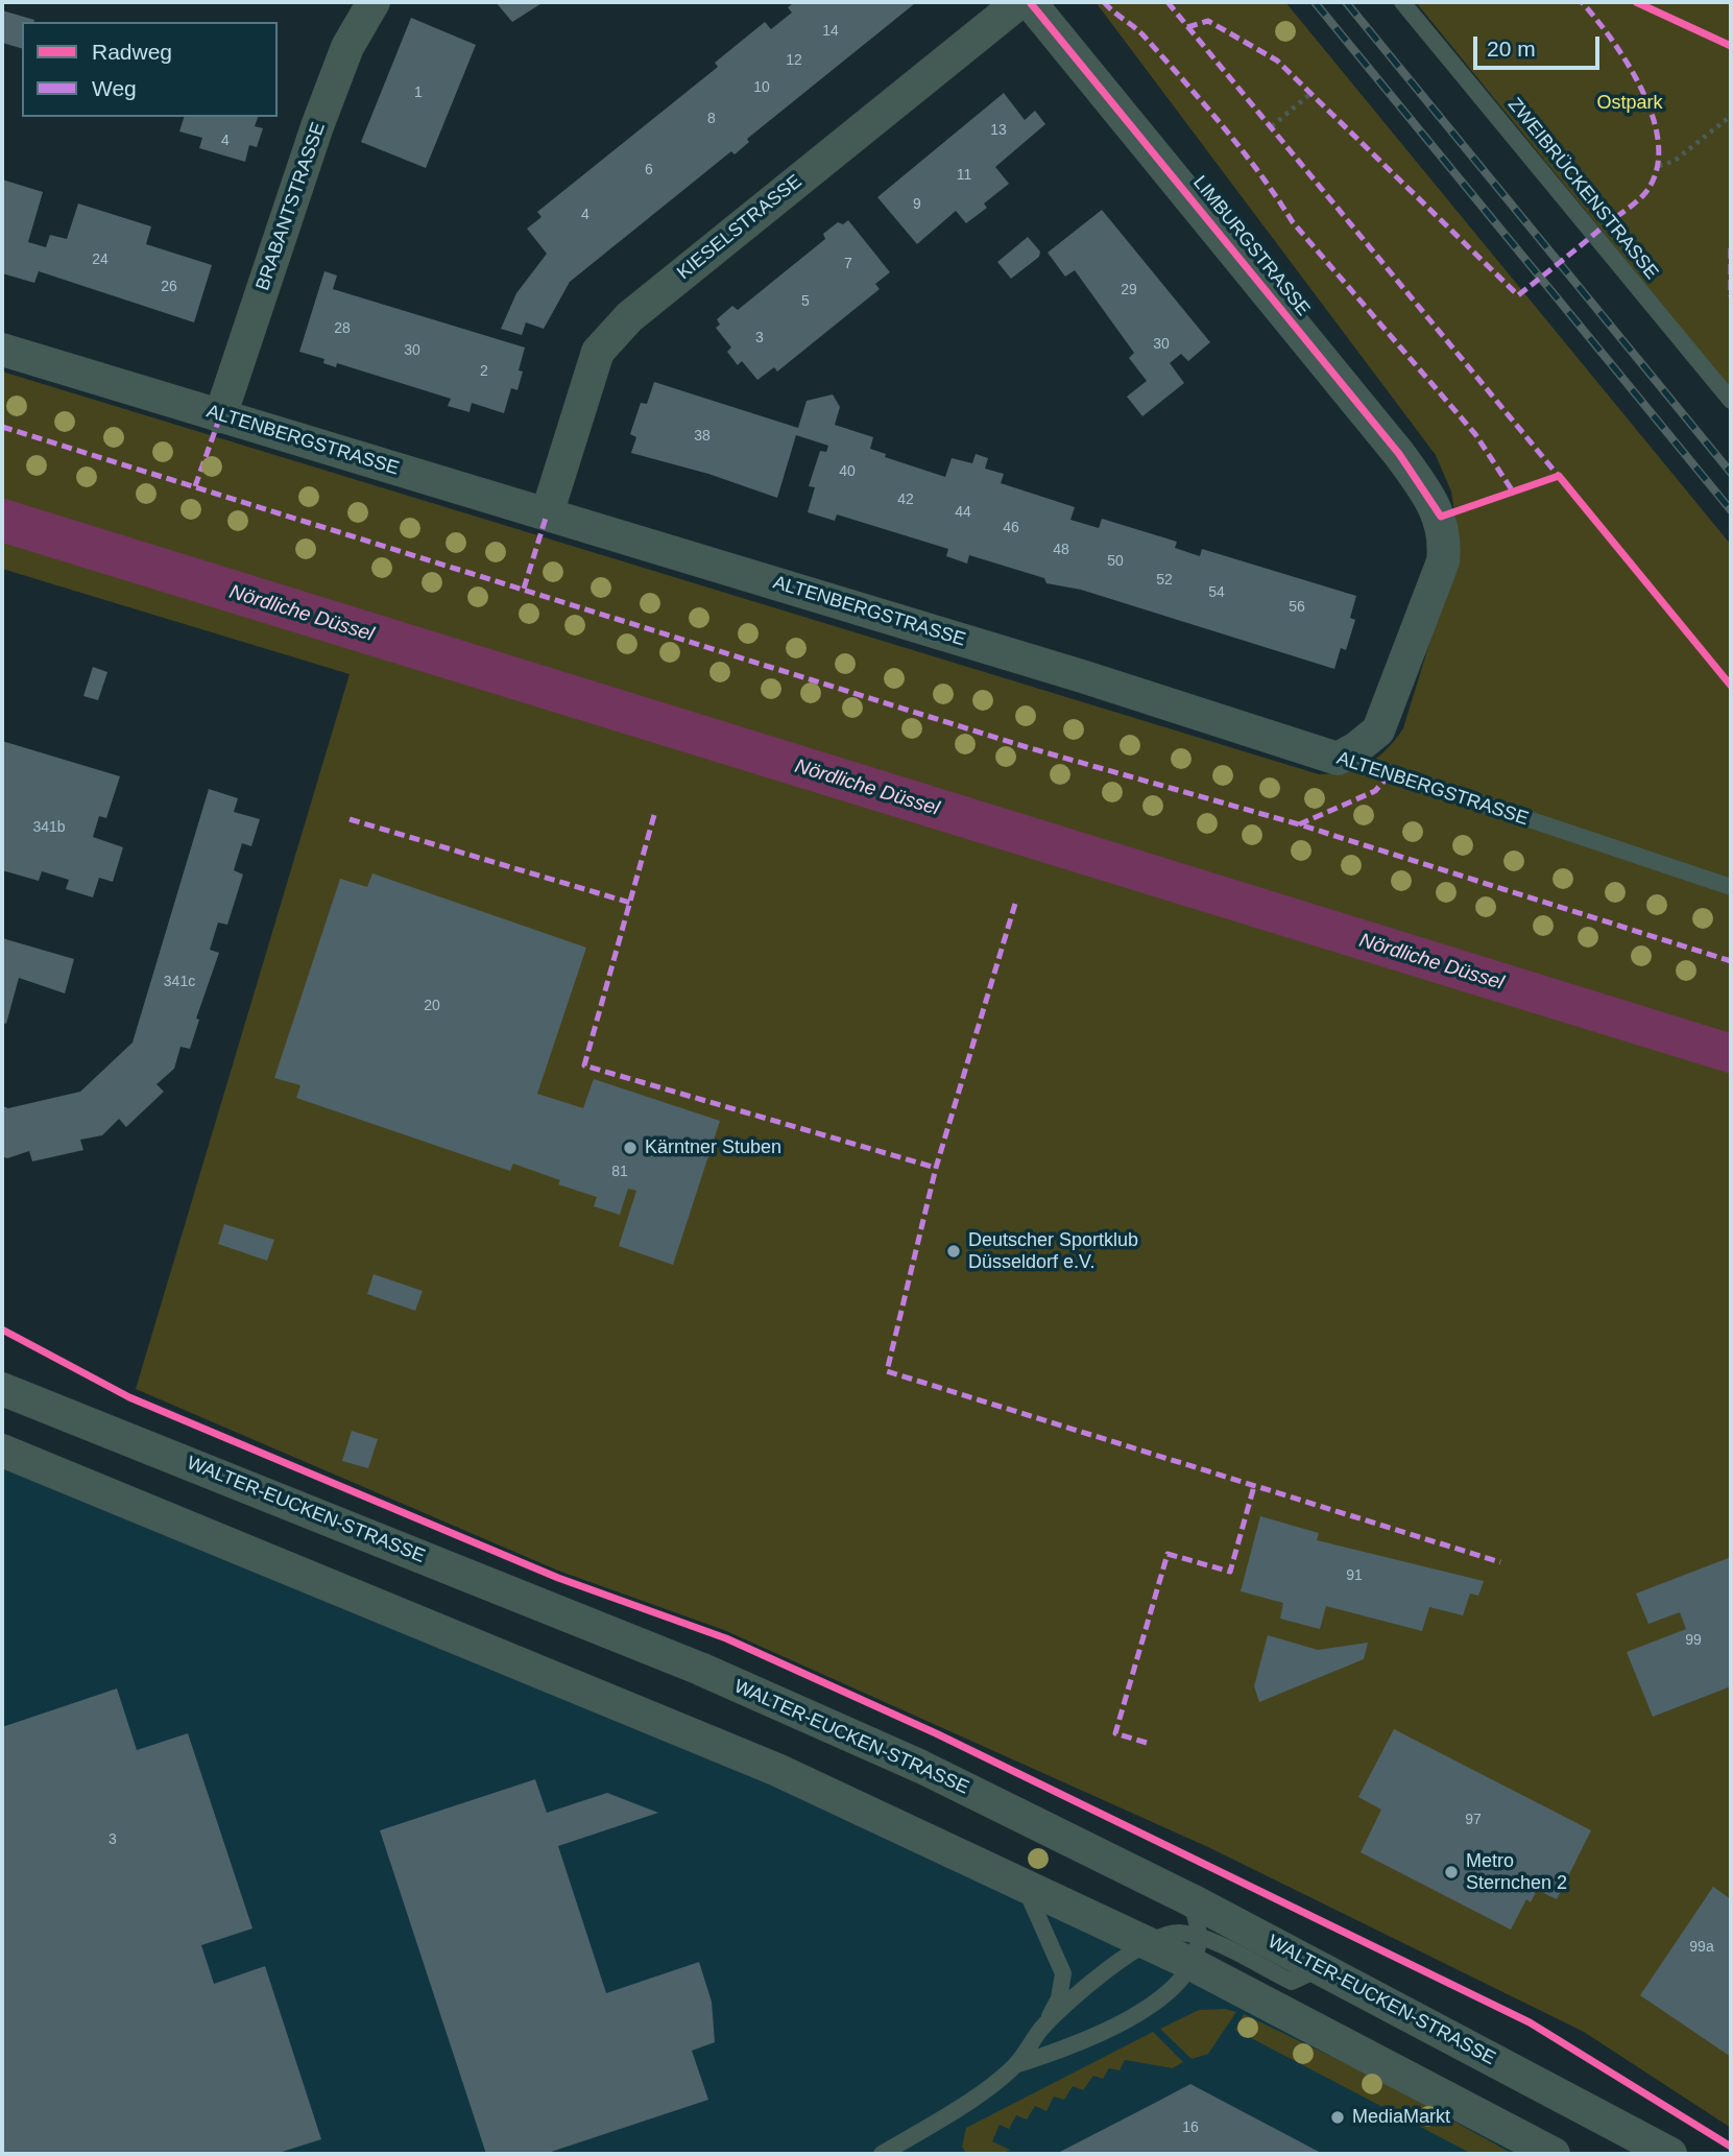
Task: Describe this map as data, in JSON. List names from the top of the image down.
{
  "streets": {
    "street": [
      "BRABANTSTRASSE",
      "KIESELSTRASSE",
      "LIMBURGSTRASSE",
      "ALTENBERGSTRASSE",
      "WALTER-EUCKEN-STRASSE"
    ],
    "lane": ["ZWEIBRÜCKENSTRASSE"]
  },
  "crossings": [
    ["BRABANTSTRASSE", "ALTENBERGSTRASSE"],
    ["KIESELSTRASSE", "ALTENBERGSTRASSE"],
    ["LIMBURGSTRASSE", "ALTENBERGSTRASSE"]
  ],
  "water": ["Nördliche Düssel"],
  "parks": ["Ostpark"],
  "places": [
    "Kärntner Stuben",
    "Deutscher Sportklub Düsseldorf e.V.",
    "Metro Sternchen 2",
    "MediaMarkt"
  ],
  "house_numbers": [
    "14",
    "12",
    "10",
    "1",
    "8",
    "13",
    "4",
    "6",
    "11",
    "9",
    "4",
    "24",
    "7",
    "26",
    "29",
    "5",
    "28",
    "3",
    "30",
    "30",
    "2",
    "38",
    "40",
    "42",
    "44",
    "46",
    "48",
    "50",
    "52",
    "54",
    "56",
    "341b",
    "341c",
    "20",
    "81",
    "91",
    "99",
    "97",
    "3",
    "99a",
    "16"
  ],
  "legend": ["Radweg", "Weg"],
  "scale_bar": "20 m"
}
